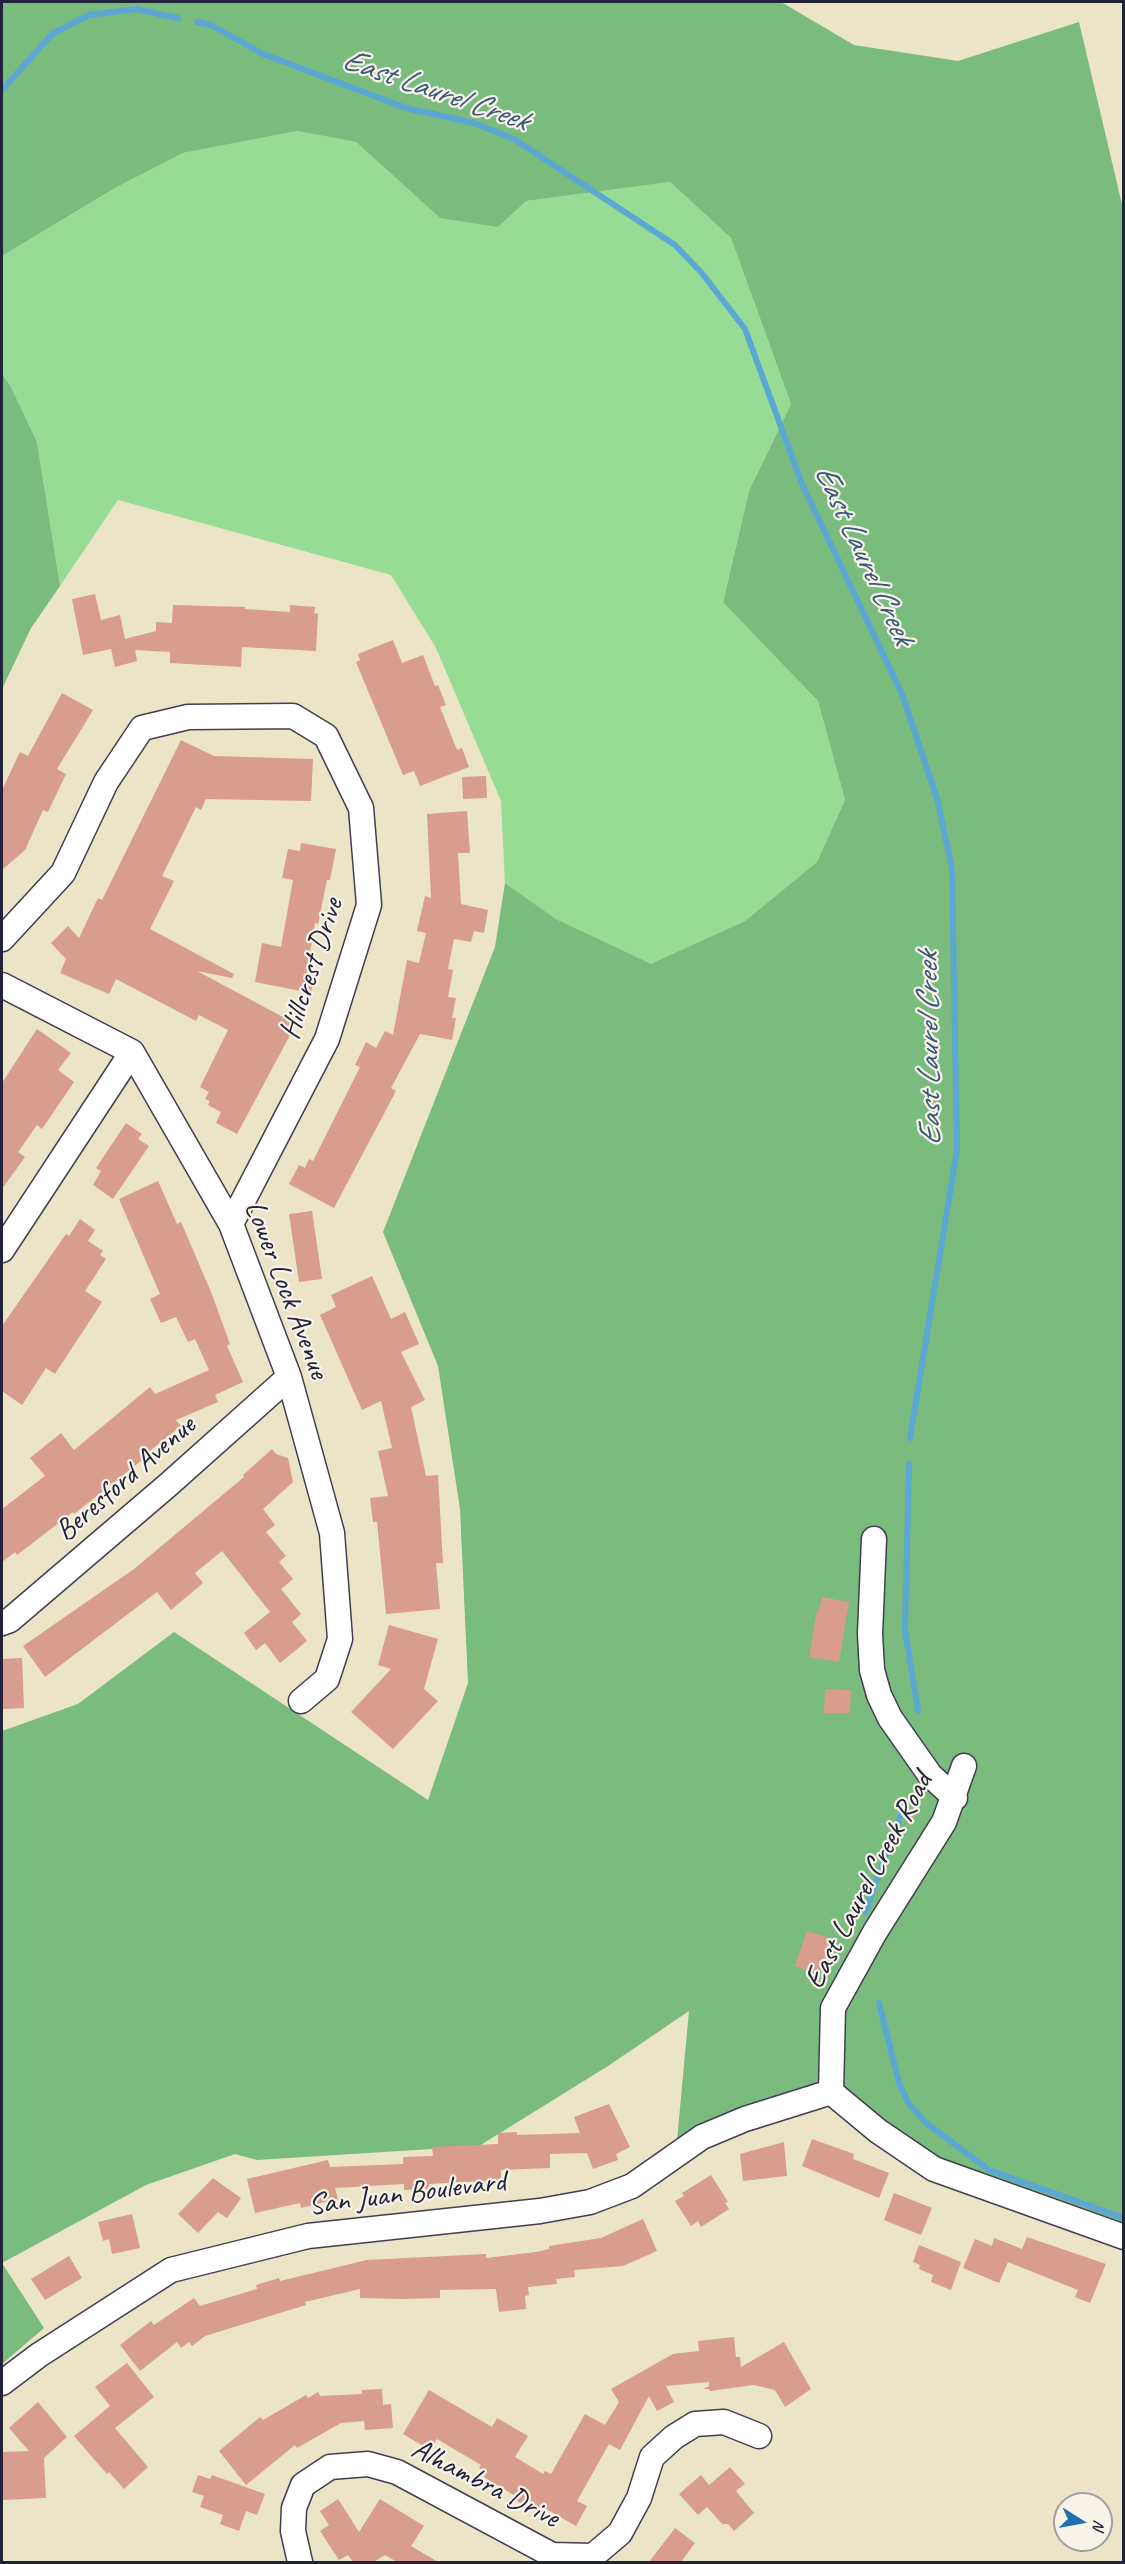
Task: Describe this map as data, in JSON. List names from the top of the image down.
{
  "streets": {
    "street": [
      "Hillcrest Drive",
      "Lower Lock Avenue",
      "Beresford Avenue",
      "East Laurel Creek Road",
      "San Juan Boulevard",
      "Alhambra Drive"
    ]
  },
  "crossings": [
    ["Hillcrest Drive", "Lower Lock Avenue"],
    ["Lower Lock Avenue", "Beresford Avenue"],
    ["East Laurel Creek Road", "San Juan Boulevard"]
  ],
  "water": ["East Laurel Creek"],
  "north": "right"
}
